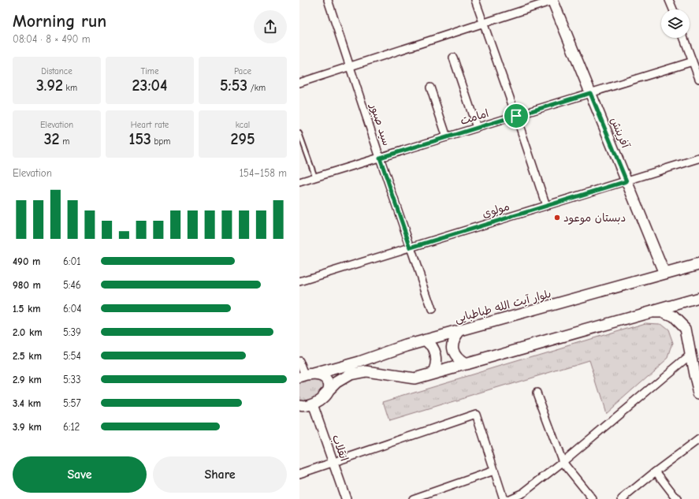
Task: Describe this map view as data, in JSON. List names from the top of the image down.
{
  "streets": {
    "main road": ["آفرینش", "بلوار آیت الله طباطبایی"],
    "street": [
      "امامت",
      "سید صبور",
      "مولوی",
      "انقلاب"
    ]
  },
  "crossings": [
    ["امامت", "سید صبور"],
    ["امامت", "آفرینش"],
    ["سید صبور", "مولوی"],
    ["آفرینش", "مولوی"],
    ["آفرینش", "بلوار آیت الله طباطبایی"]
  ],
  "places": ["دبستان موعود"],
  "page": {
    "heading": ["Morning run", "08:04 · 8 × 490 m"],
    "stats": [
      ["Distance", "3.92 km"],
      ["Time", "23:04"],
      ["Pace", "5:53 /km"],
      ["Elevation", "32 m"],
      ["Heart rate", "153 bpm"],
      ["kcal", "295"]
    ],
    "chart": ["Elevation", "154–158 m"],
    "list": [
      {
        "name": "490 m",
        "note": "6:01"
      },
      {
        "name": "980 m",
        "note": "5:46"
      },
      {
        "name": "1.5 km",
        "note": "6:04"
      },
      {
        "name": "2.0 km",
        "note": "5:39"
      },
      {
        "name": "2.5 km",
        "note": "5:54"
      },
      {
        "name": "2.9 km",
        "note": "5:33"
      },
      {
        "name": "3.4 km",
        "note": "5:57"
      },
      {
        "name": "3.9 km",
        "note": "6:12"
      }
    ],
    "buttons": ["Save", "Share"]
  }
}
